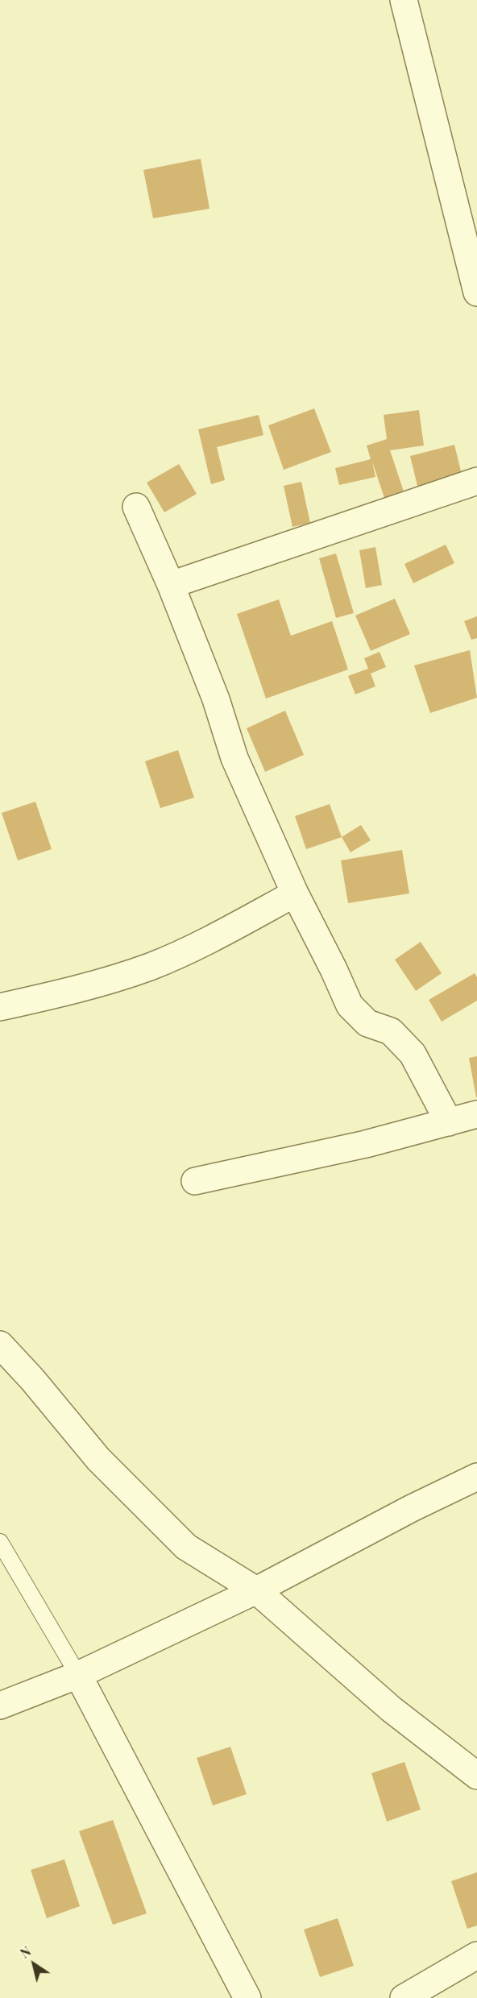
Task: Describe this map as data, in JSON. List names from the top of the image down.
{
  "north": "top left"
}
